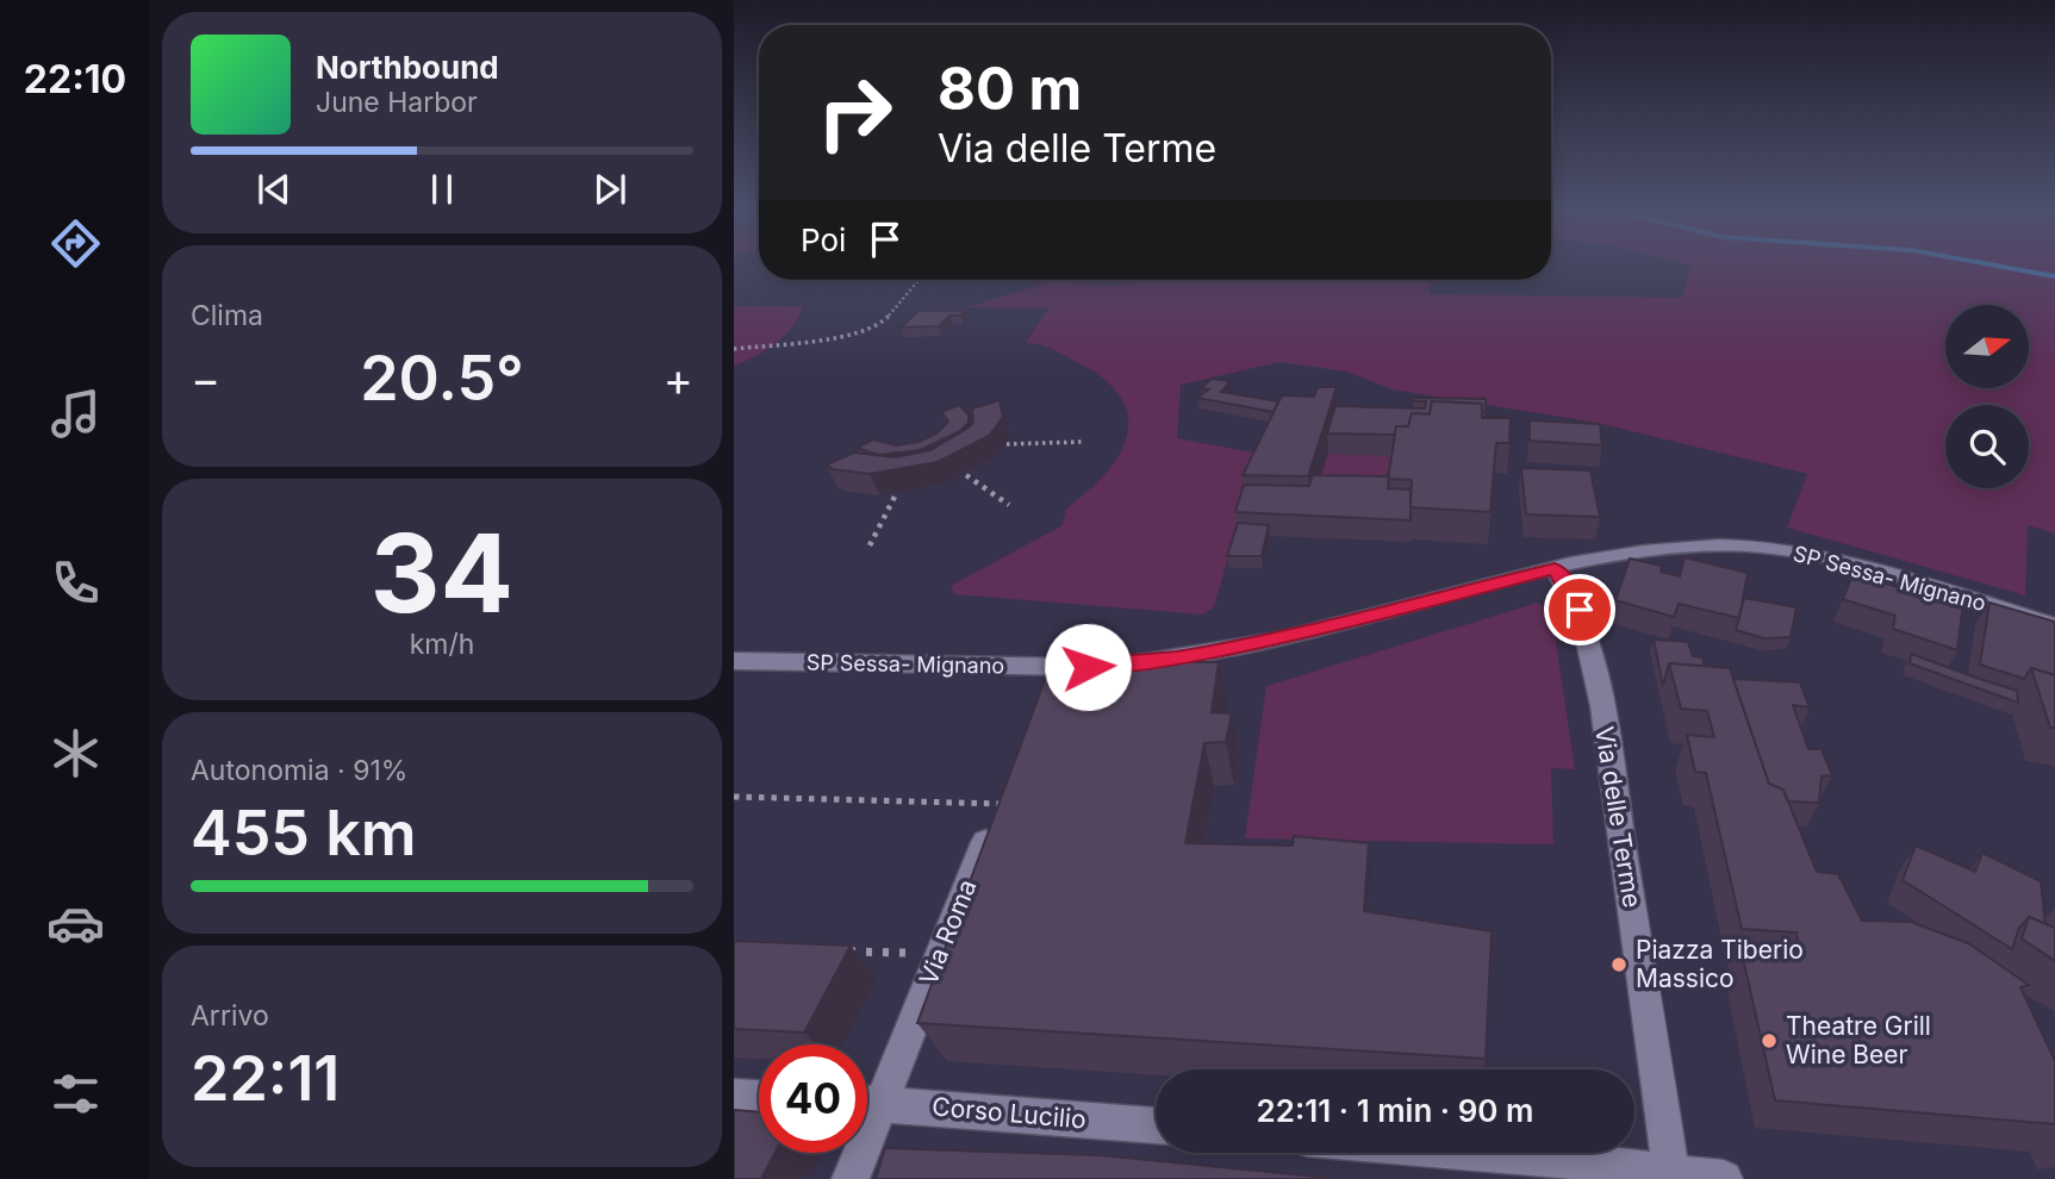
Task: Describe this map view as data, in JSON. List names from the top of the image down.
{
  "streets": {
    "street": [
      "SP Sessa- Mignano",
      "Via delle Terme",
      "Via Roma",
      "Corso Lucilio"
    ]
  },
  "crossings": [
    ["SP Sessa- Mignano", "Via delle Terme"]
  ],
  "places": ["Piazza Tiberio Massico", "Theatre Grill Wine Beer"],
  "north": "right",
  "page": {
    "tabs": "22:10",
    "turn": ["80 m", "Via delle Terme"],
    "song": ["Northbound", "June Harbor"],
    "then": "Poi",
    "tile": [
      "Clima",
      ["34", "km/h"],
      ["Autonomia · 91%", "455 km"],
      ["Arrivo", "22:11"]
    ],
    "heat": ["−", "20.5°", "+"],
    "limit": "40",
    "trip": "22:11 · 1 min · 90 m"
  }
}
